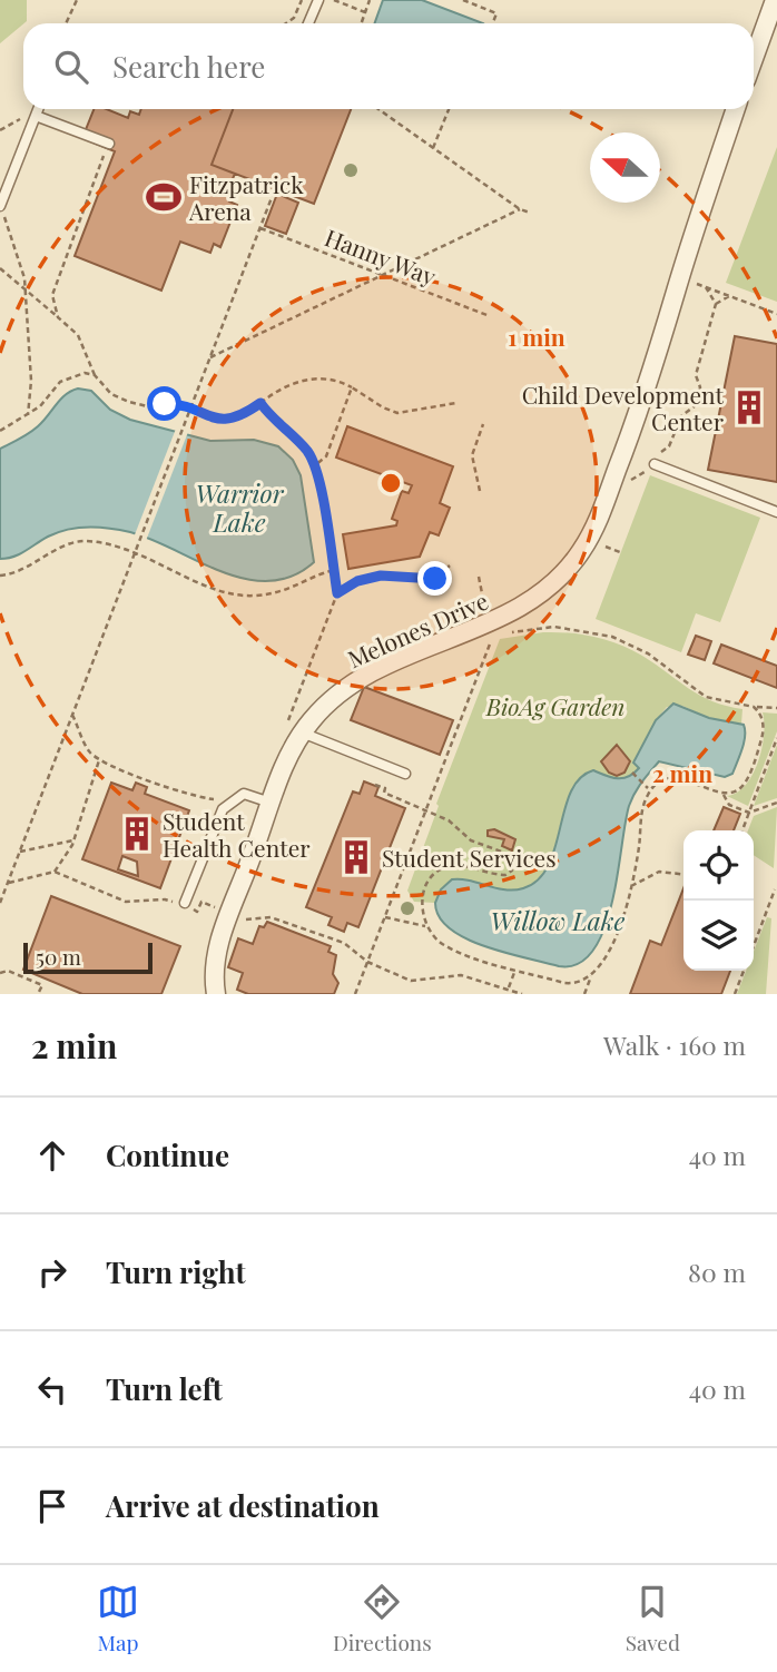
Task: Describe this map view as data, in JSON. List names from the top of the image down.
{
  "streets": {
    "street": ["Melones Drive"],
    "path": ["Hanny Way"]
  },
  "water": ["Warrior Lake", "Willow Lake"],
  "parks": ["BioAg Garden"],
  "places": {
    "sports": ["Fitzpatrick Arena"],
    "building": ["Child Development Center", "Student Health Center", "Student Services"]
  },
  "scale_bar": "50 m",
  "north": "left",
  "page": {
    "search": "Search here",
    "scale": "50 m",
    "heading": ["2 min", "Walk · 160 m"],
    "list": [
      ["Continue", "40 m"],
      ["Turn right", "80 m"],
      ["Turn left", "40 m"],
      "Arrive at destination"
    ],
    "nav": ["Map", "Directions", "Saved"]
  },
  "rings": ["1 min", "2 min"]
}
